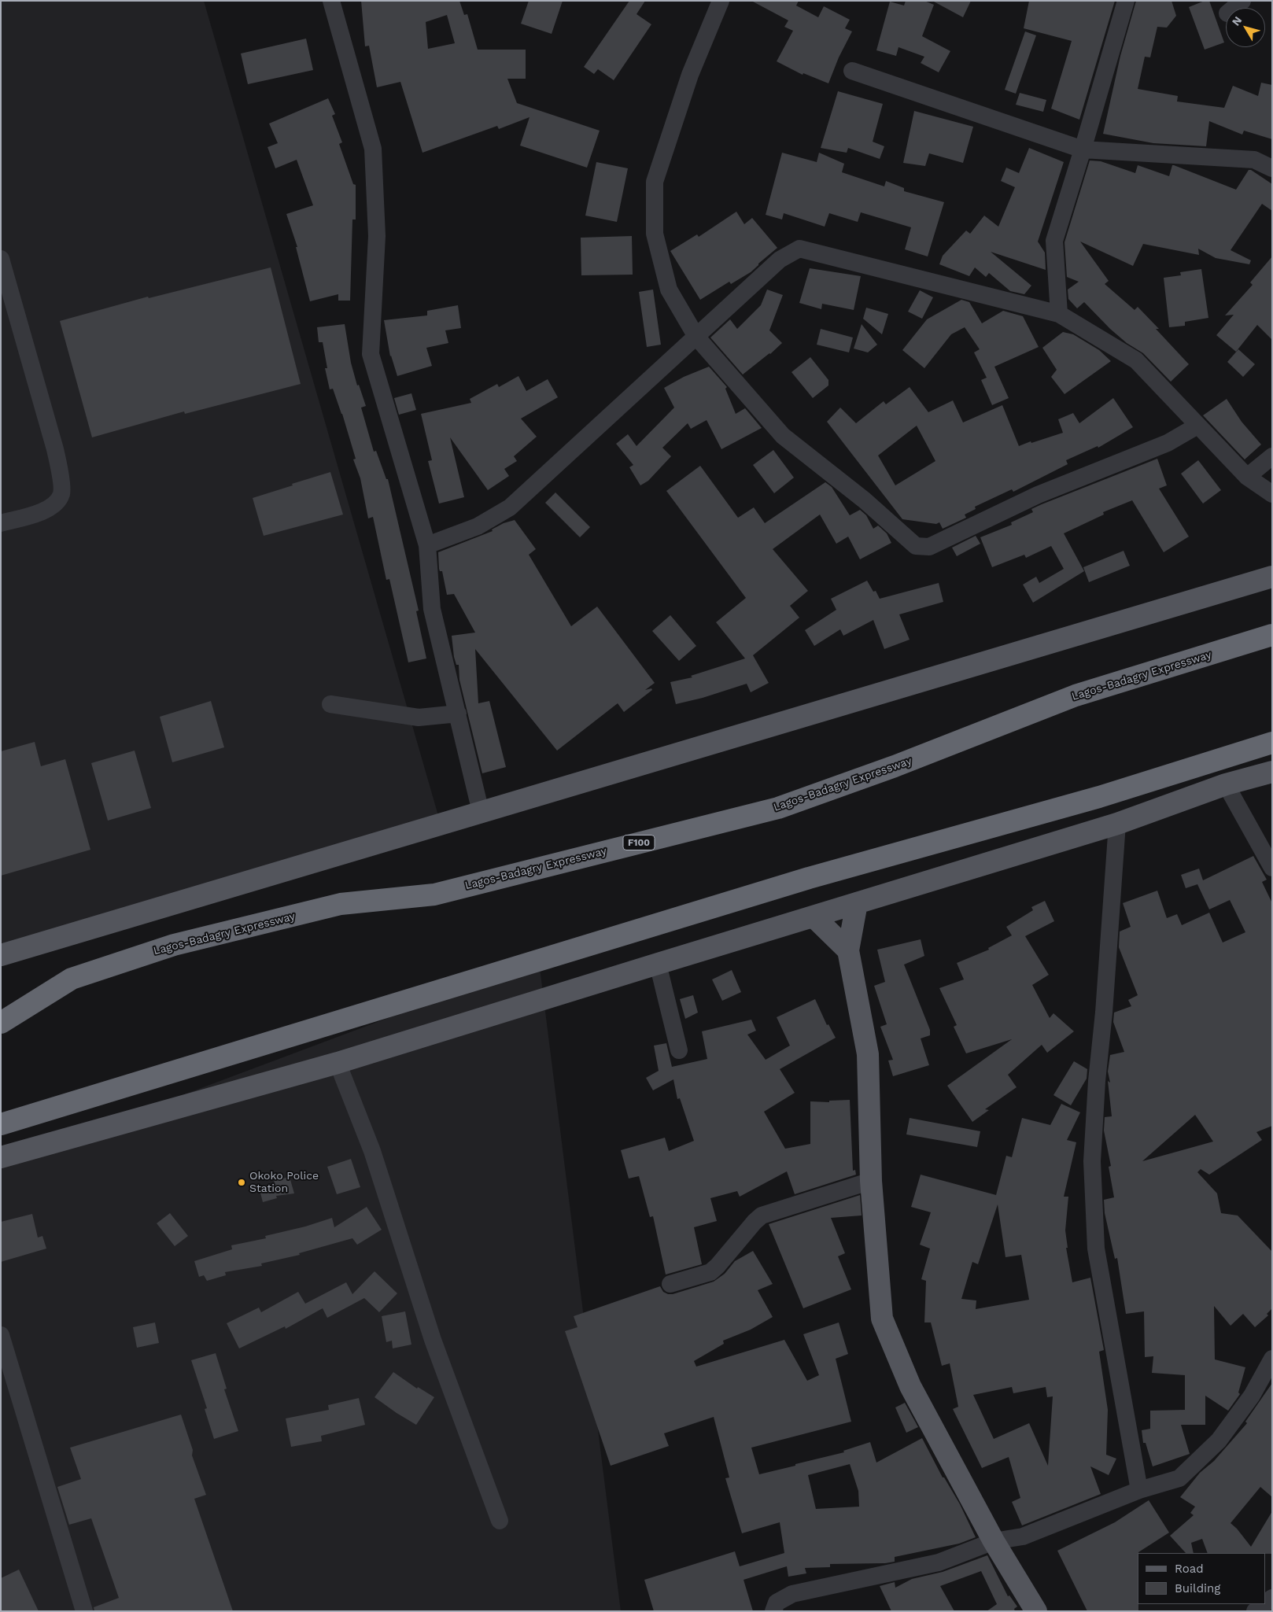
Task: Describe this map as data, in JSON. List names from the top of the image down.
{
  "streets": {
    "highway": ["Lagos-Badagry Expressway", "F100"]
  },
  "places": ["Okoko Police Station"],
  "legend": ["Road", "Building"],
  "north": "top left"
}
